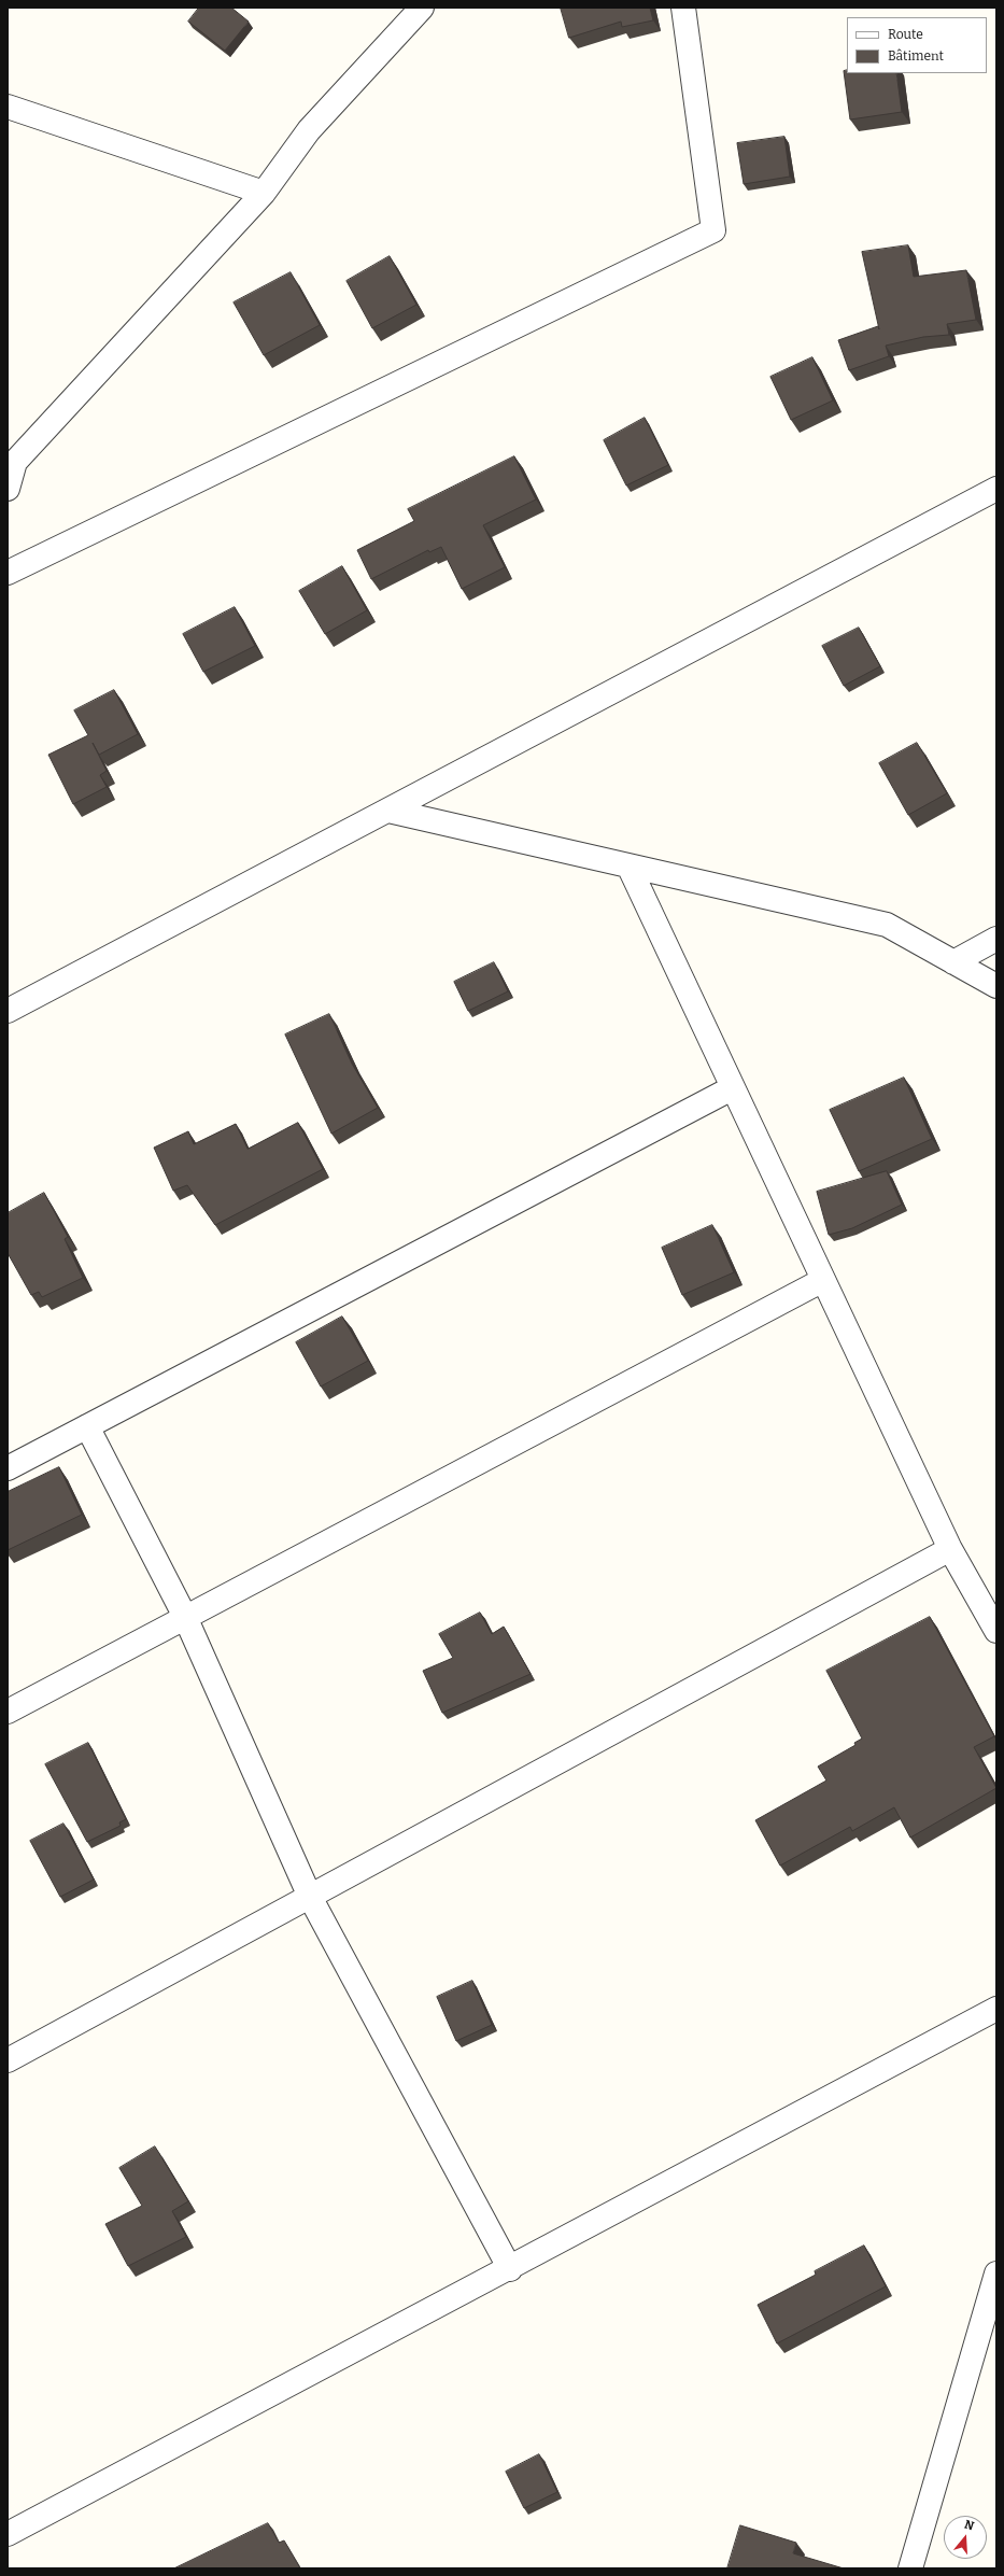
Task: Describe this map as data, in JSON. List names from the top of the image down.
{
  "legend": ["Route", "Bâtiment"],
  "north": "top"
}
